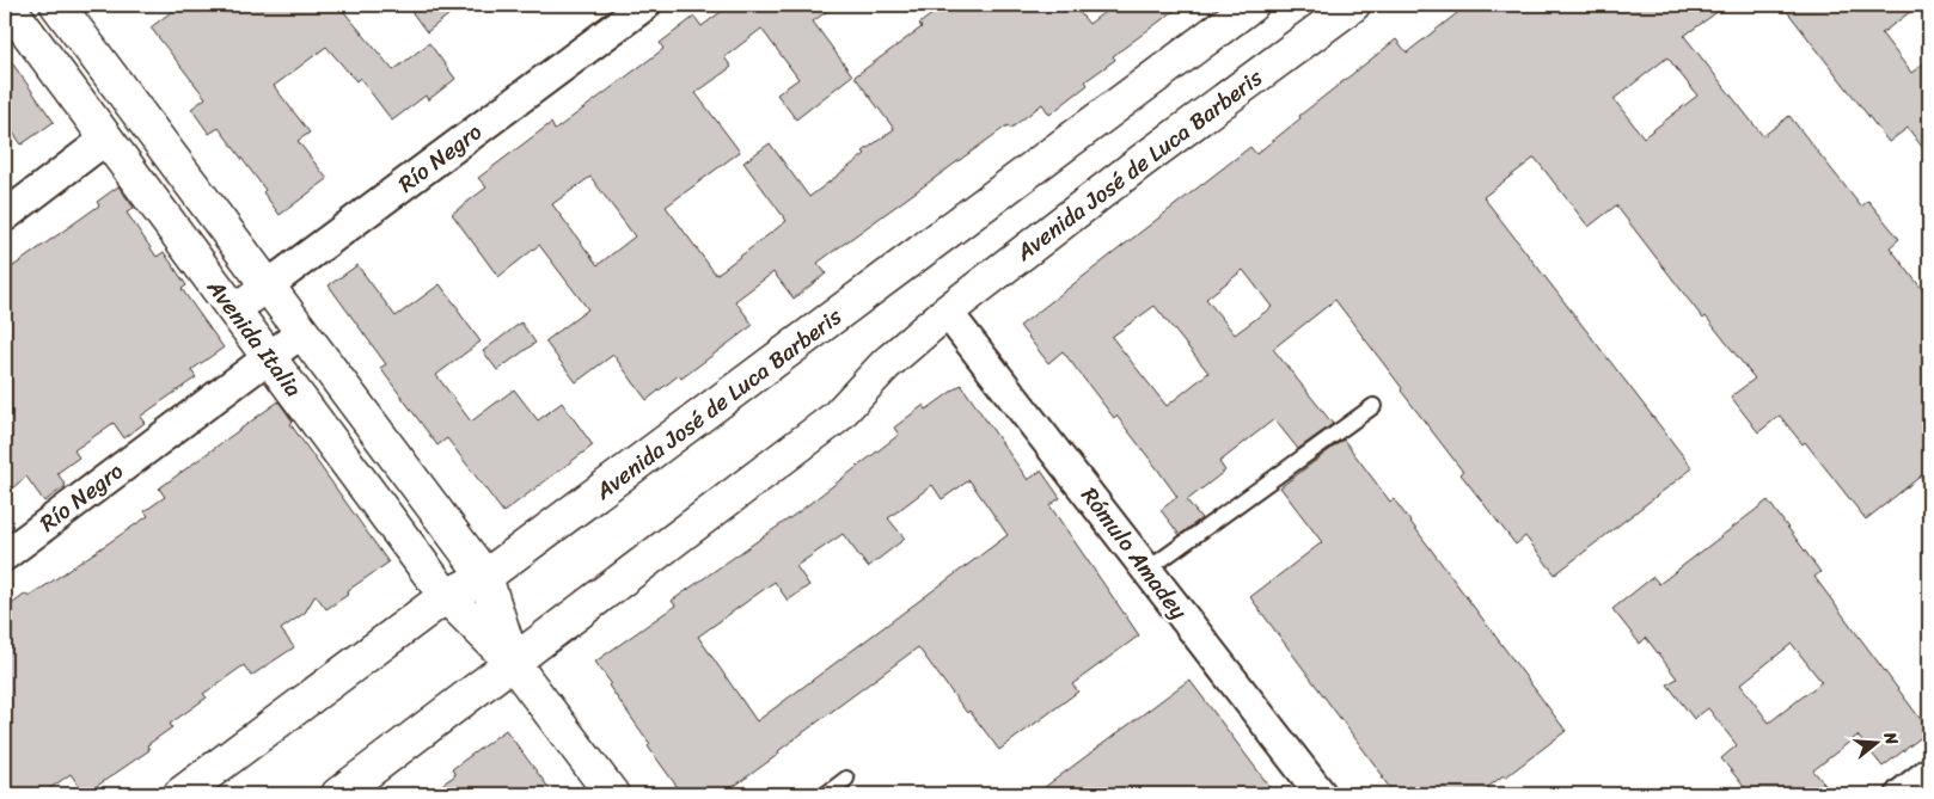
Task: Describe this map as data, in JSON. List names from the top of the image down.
{
  "streets": {
    "main road": ["Avenida José de Luca Barberis", "Avenida Italia"],
    "street": ["Río Negro", "Rómulo Amadey"]
  },
  "crossings": [
    ["Río Negro", "Avenida Italia"],
    ["Avenida José de Luca Barberis", "Avenida Italia"],
    ["Avenida José de Luca Barberis", "Rómulo Amadey"]
  ],
  "north": "right"
}
